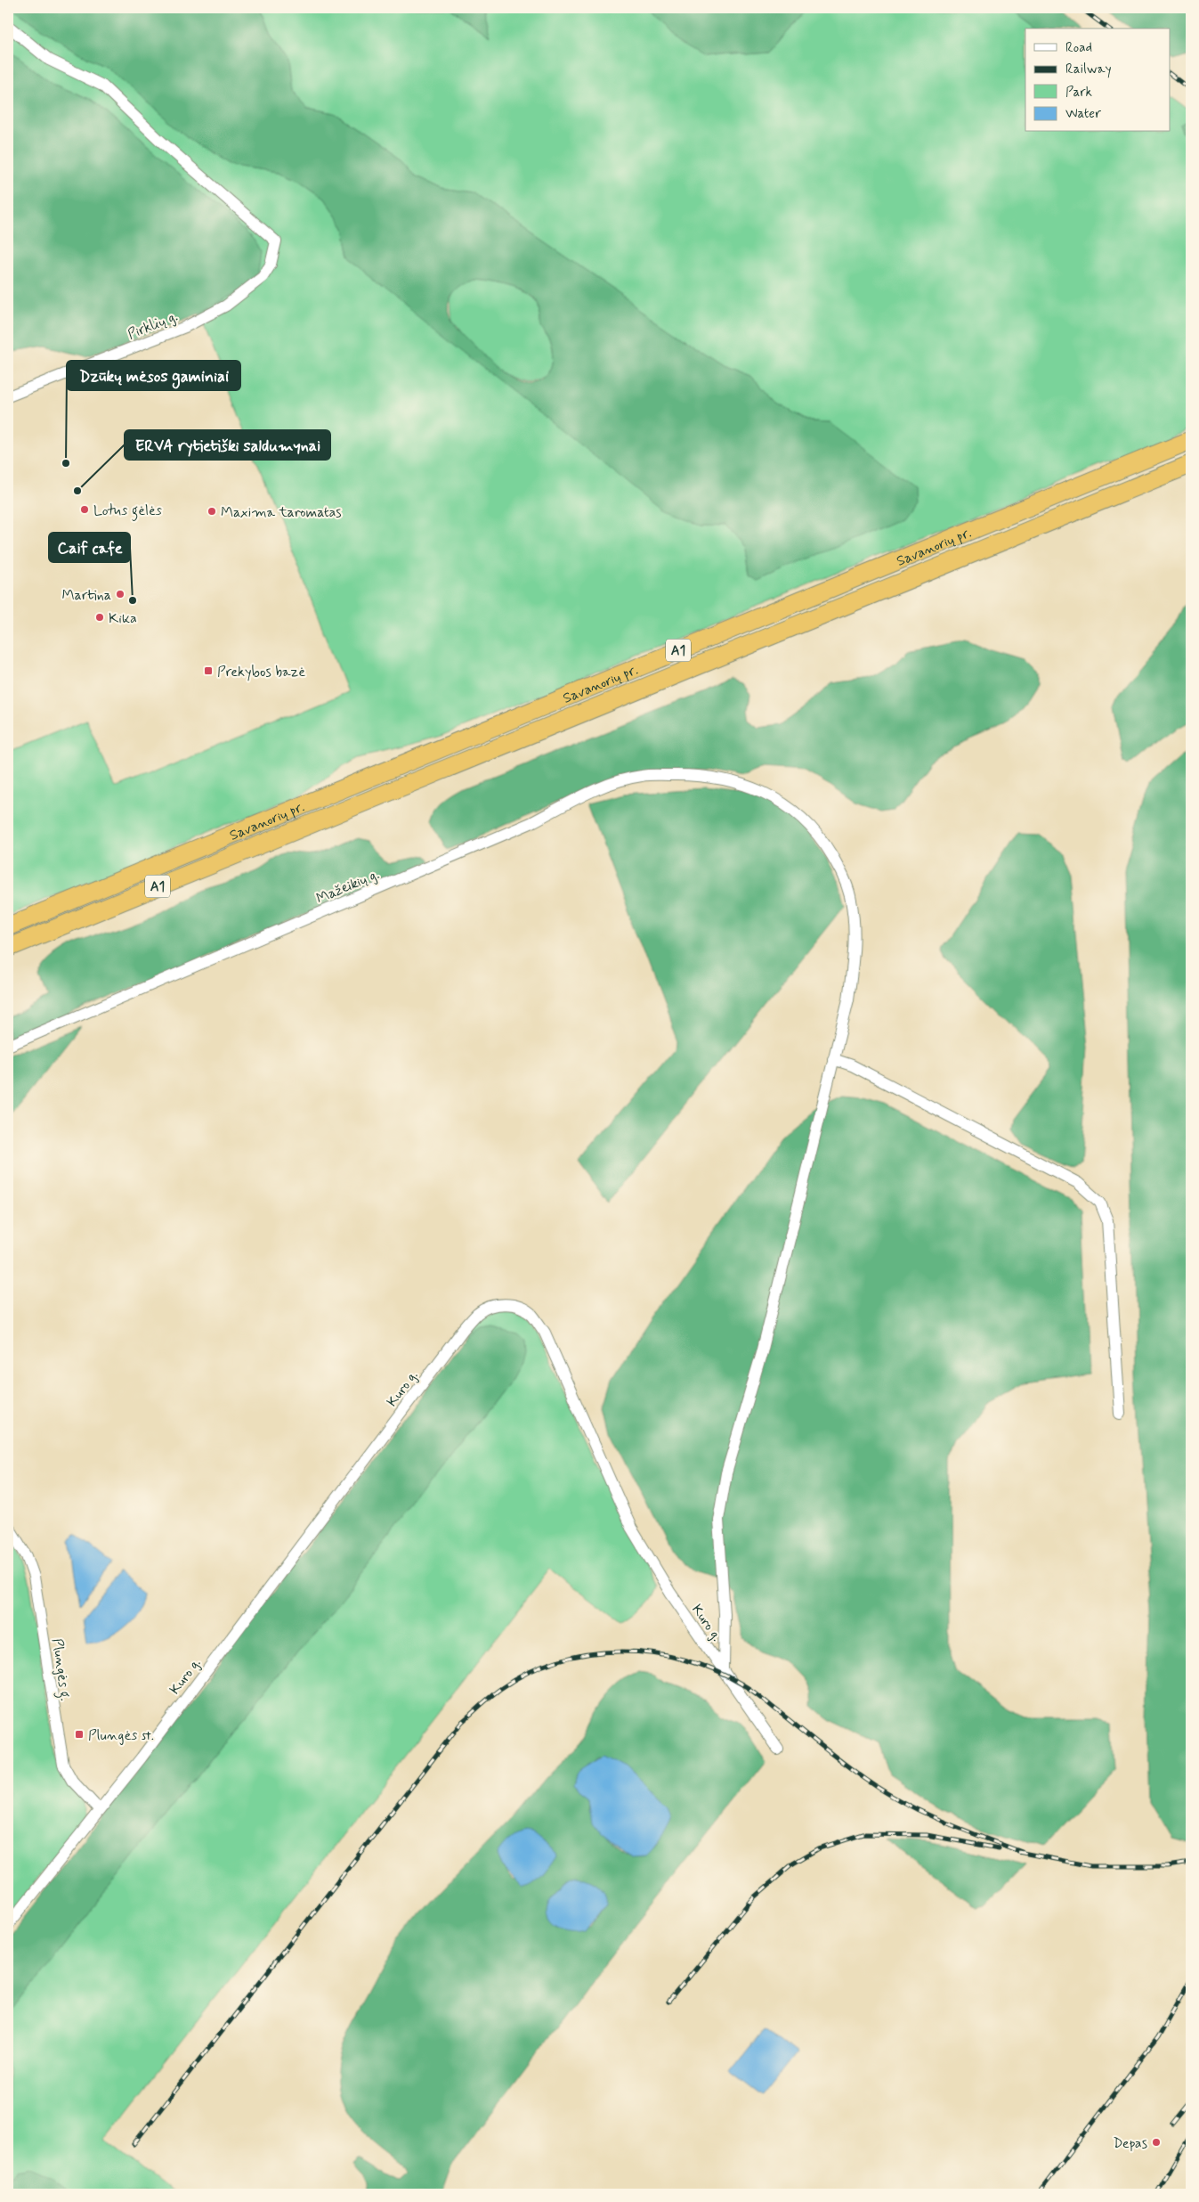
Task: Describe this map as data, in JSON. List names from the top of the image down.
{
  "streets": {
    "highway": ["Savanorių pr.", "A1"],
    "street": [
      "Pirklių g.",
      "Mažeikių g.",
      "Kuro g.",
      "Plungės g."
    ]
  },
  "crossings": [
    ["Mažeikių g.", "Kuro g."],
    ["Kuro g.", "Plungės g."]
  ],
  "places": {
    "other": [
      "Dzūkų mėsos gaminiai",
      "ERVA rytietiški saldumynai",
      "Lotus gėlės",
      "Maxima taromatas",
      "Martina",
      "Caif cafe",
      "Kika",
      "Depas"
    ],
    "transit": ["Prekybos bazė", "Plungės st."]
  },
  "legend": [
    "Road",
    "Railway",
    "Park",
    "Water"
  ]
}
